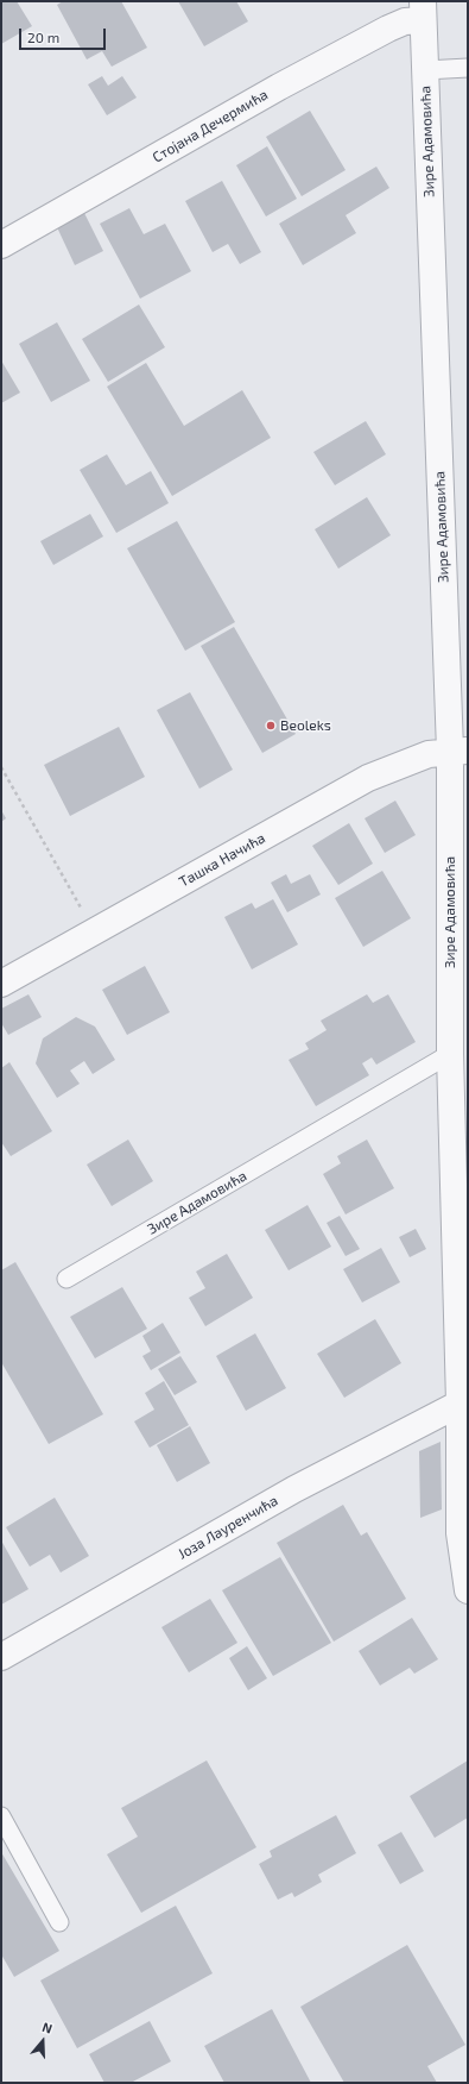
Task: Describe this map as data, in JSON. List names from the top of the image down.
{
  "streets": {
    "street": [
      "Стојана Дечермића",
      "Зире Адамовића",
      "Ташка Начића",
      "Јоза Лауренчића"
    ]
  },
  "crossings": [
    ["Стојана Дечермића", "Зире Адамовића"],
    ["Зире Адамовића", "Ташка Начића"],
    ["Зире Адамовића", "Јоза Лауренчића"]
  ],
  "places": ["Beoleks"],
  "scale_bar": "20 m",
  "north": "top"
}
